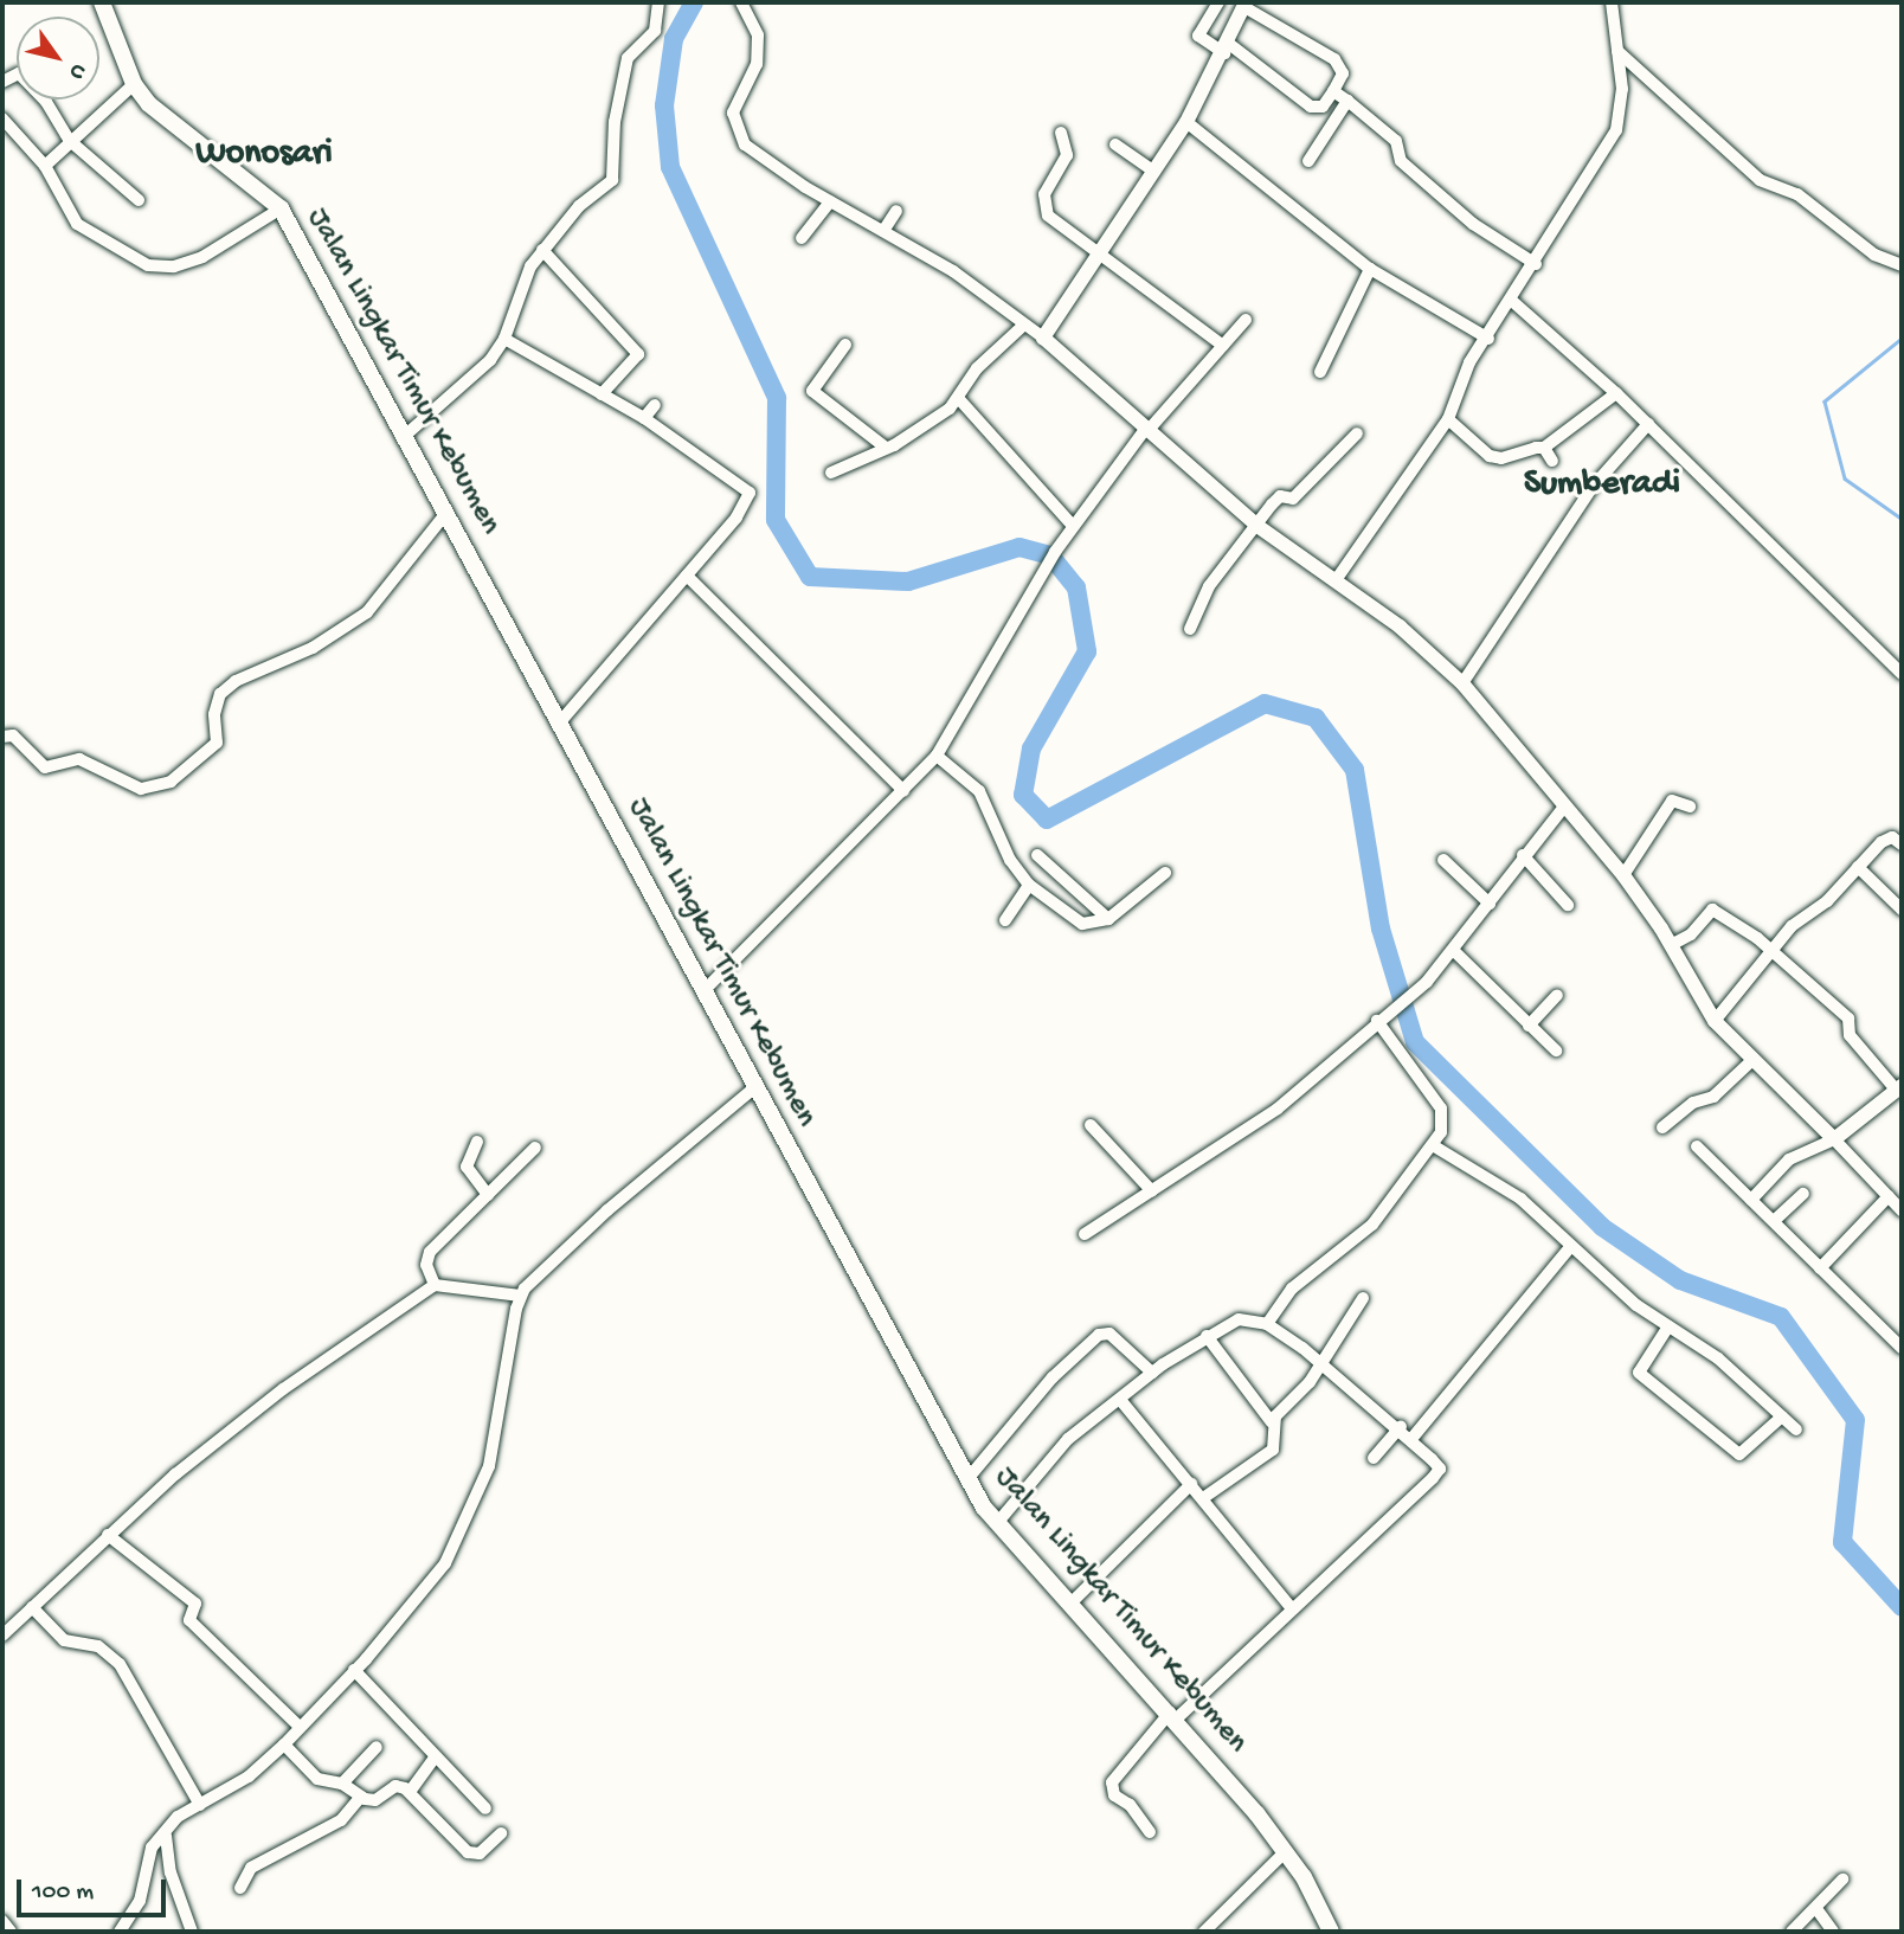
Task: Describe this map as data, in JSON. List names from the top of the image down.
{
  "streets": {
    "main road": ["Jalan Lingkar Timur Kebumen"]
  },
  "districts": ["Wonosari", "Sumberadi"],
  "scale_bar": "100 m",
  "north": "bottom right"
}
